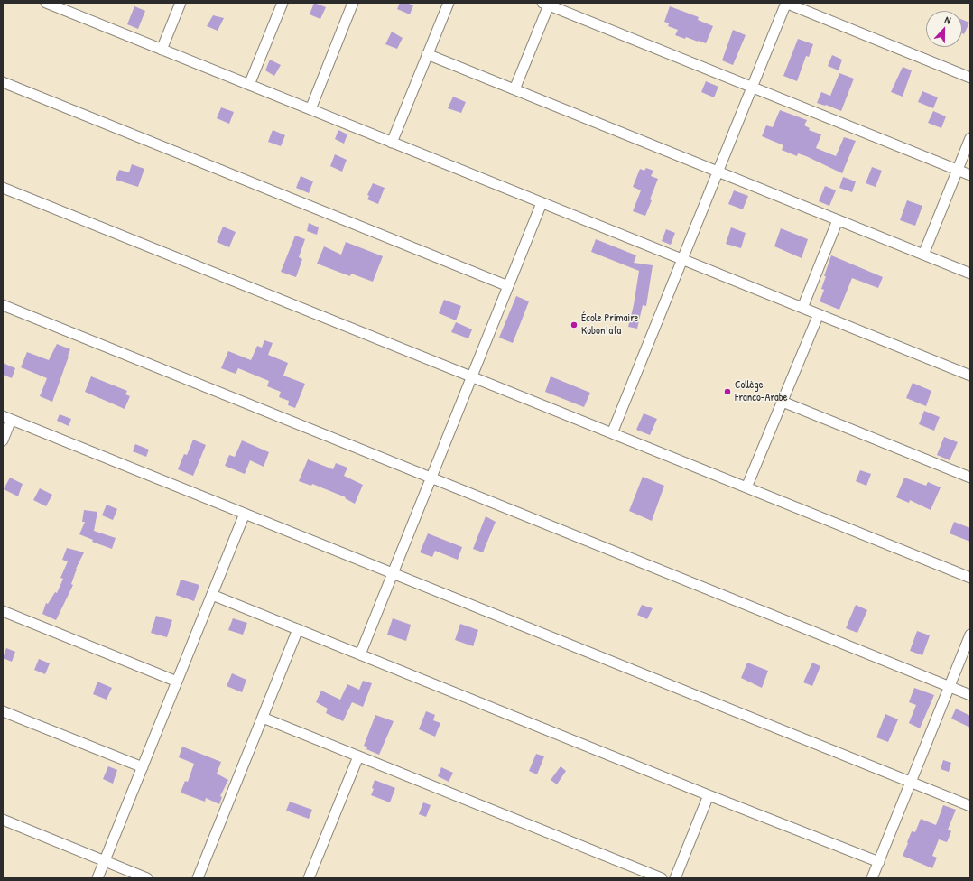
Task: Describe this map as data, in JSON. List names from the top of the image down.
{
  "places": ["École Primaire Kobontafa", "Collège Franco-Arabe"],
  "north": "top"
}
